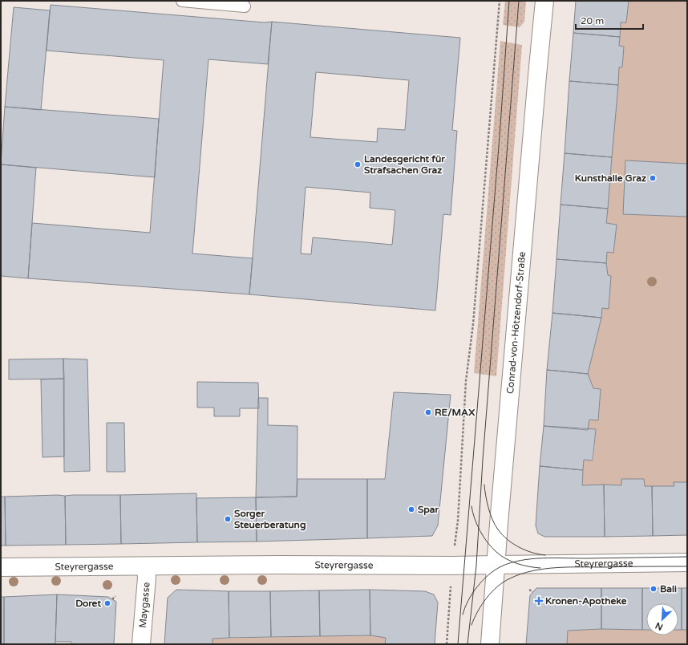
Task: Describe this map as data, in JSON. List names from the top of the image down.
{
  "streets": {
    "street": ["Conrad-von-Hötzendorf-Straße", "Steyrergasse", "Maygasse"]
  },
  "crossings": [
    ["Conrad-von-Hötzendorf-Straße", "Steyrergasse"],
    ["Steyrergasse", "Maygasse"]
  ],
  "places": {
    "other": [
      "Landesgericht für Strafsachen Graz",
      "Kunsthalle Graz",
      "RE/MAX",
      "Spar",
      "Sorger Steuerberatung",
      "Bali",
      "Doret"
    ],
    "health": ["Kronen-Apotheke"]
  },
  "scale_bar": "20 m",
  "north": "bottom left"
}
